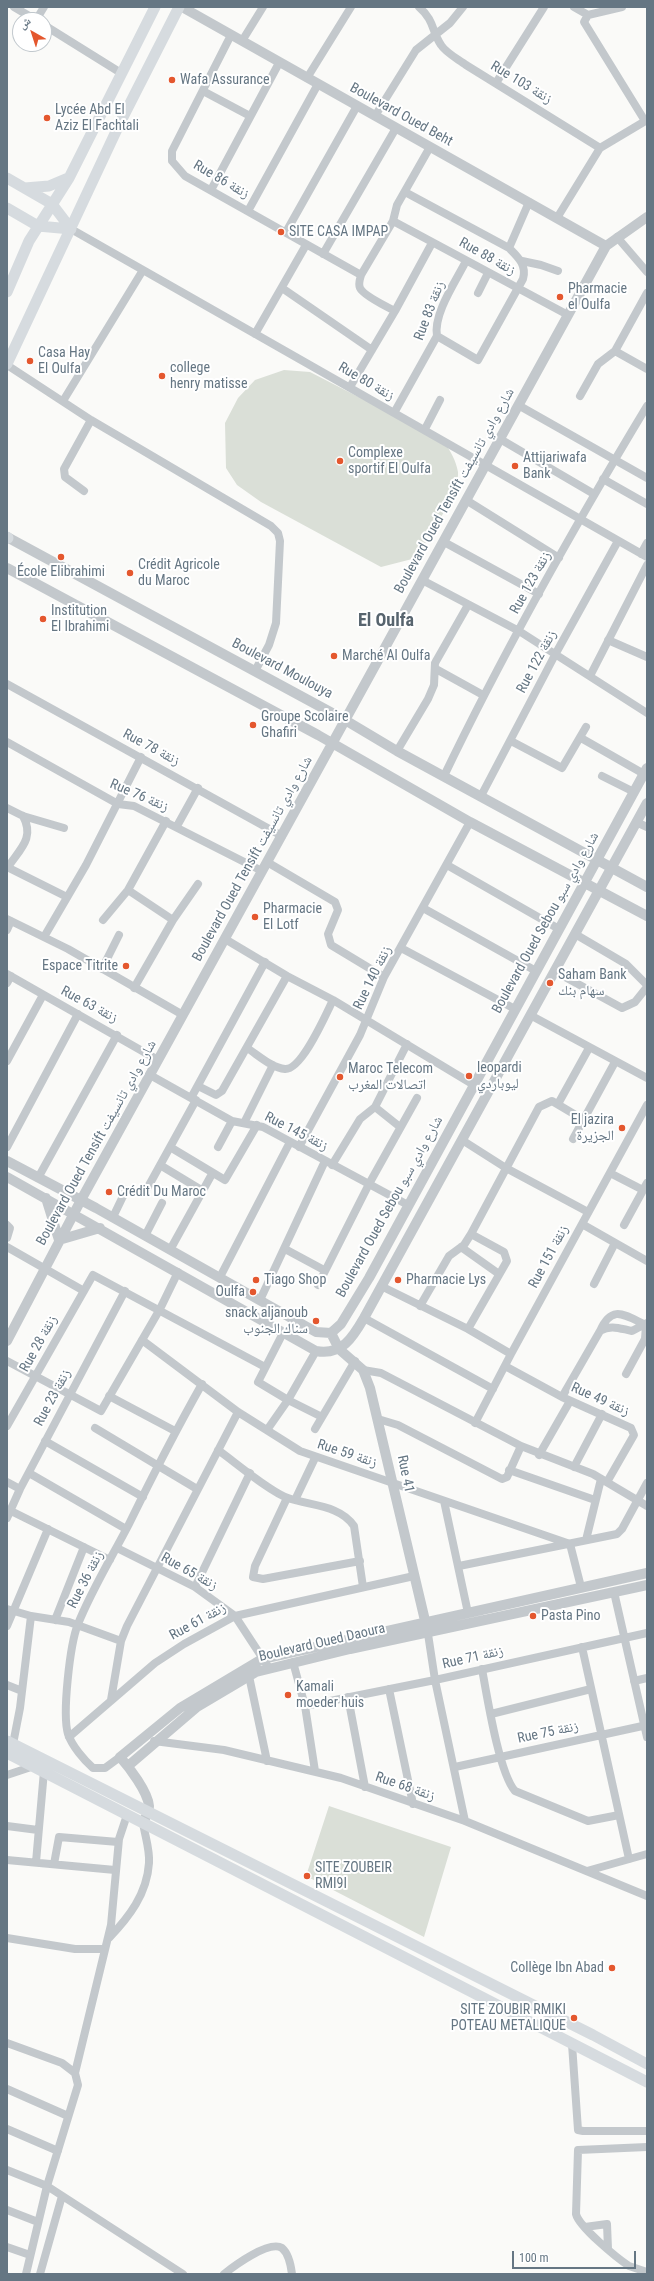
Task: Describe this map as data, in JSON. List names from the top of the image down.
{
  "streets": {
    "street": [
      "Rue 103 زنقة",
      "Boulevard Oued Beht",
      "Rue 86 زنقة",
      "Rue 88 زنقة",
      "Rue 83 زنقة",
      "Rue 80 زنقة",
      "Boulevard Oued Tensift شارع وادي تانسيفت",
      "Rue 123 زنقة",
      "Rue 122 زنقة",
      "Boulevard Moulouya",
      "Rue 78 زنقة",
      "Rue 76 زنقة",
      "Boulevard Oued Sebou شارع وادي سبو",
      "Rue 140 زنقة",
      "Rue 63 زنقة",
      "Rue 145 زنقة",
      "Rue 151 زنقة",
      "Rue 28 زنقة",
      "Rue 23 زنقة",
      "Rue 49 زنقة",
      "Rue 59 زنقة",
      "Rue 41",
      "Rue 65 زنقة",
      "Rue 36 زنقة",
      "Rue 61 زنقة",
      "Boulevard Oued Daoura",
      "Rue 71 زنقة",
      "Rue 75 زنقة",
      "Rue 68 زنقة"
    ]
  },
  "crossings": [
    ["Boulevard Oued Beht", "Rue 86 زنقة"],
    ["Boulevard Oued Beht", "Boulevard Oued Tensift شارع وادي تانسيفت"],
    ["Rue 88 زنقة", "Rue 83 زنقة"],
    ["Rue 88 زنقة", "Boulevard Oued Tensift شارع وادي تانسيفت"],
    ["Rue 83 زنقة", "Rue 80 زنقة"],
    ["Rue 80 زنقة", "Boulevard Oued Tensift شارع وادي تانسيفت"],
    ["Rue 80 زنقة", "Rue 123 زنقة"],
    ["Rue 80 زنقة", "Rue 122 زنقة"],
    ["Boulevard Oued Tensift شارع وادي تانسيفت", "Boulevard Moulouya"],
    ["Boulevard Oued Tensift شارع وادي تانسيفت", "Rue 78 زنقة"],
    ["Boulevard Oued Tensift شارع وادي تانسيفت", "Rue 76 زنقة"],
    ["Boulevard Oued Tensift شارع وادي تانسيفت", "Rue 63 زنقة"],
    ["Boulevard Oued Tensift شارع وادي تانسيفت", "Rue 145 زنقة"],
    ["Rue 123 زنقة", "Boulevard Moulouya"],
    ["Rue 122 زنقة", "Boulevard Moulouya"],
    ["Boulevard Moulouya", "Boulevard Oued Sebou شارع وادي سبو"],
    ["Rue 76 زنقة", "Rue 140 زنقة"],
    ["Boulevard Oued Sebou شارع وادي سبو", "Rue 145 زنقة"],
    ["Boulevard Oued Sebou شارع وادي سبو", "Rue 41"],
    ["Rue 140 زنقة", "Rue 145 زنقة"],
    ["Rue 151 زنقة", "Rue 49 زنقة"],
    ["Rue 28 زنقة", "Rue 23 زنقة"],
    ["Rue 59 زنقة", "Rue 41"],
    ["Rue 59 زنقة", "Rue 36 زنقة"],
    ["Rue 41", "Rue 61 زنقة"],
    ["Rue 41", "Boulevard Oued Daoura"],
    ["Rue 65 زنقة", "Rue 36 زنقة"],
    ["Rue 65 زنقة", "Rue 61 زنقة"],
    ["Rue 65 زنقة", "Boulevard Oued Daoura"],
    ["Rue 36 زنقة", "Rue 61 زنقة"],
    ["Rue 36 زنقة", "Boulevard Oued Daoura"],
    ["Boulevard Oued Daoura", "Rue 68 زنقة"]
  ],
  "districts": ["El Oulfa"],
  "places": [
    "Wafa Assurance",
    "Lycée Abd El Aziz El Fachtali",
    "SITE CASA IMPAP",
    "Pharmacie el Oulfa",
    "Casa Hay El Oulfa",
    "college henry matisse",
    "Complexe sportif El Oulfa",
    "Attijariwafa Bank",
    "École Elibrahimi",
    "Crédit Agricole du Maroc",
    "Institution El Ibrahimi",
    "Marché Al Oulfa",
    "Groupe Scolaire Ghafiri",
    "Pharmacie El Lotf",
    "Espace Titrite",
    "Saham Bank سهام بنك",
    "leopardi ليوباردي",
    "Maroc Telecom اتصالات المغرب",
    "El jazira الجزيرة",
    "Crédit Du Maroc",
    "Tiago Shop",
    "Pharmacie Lys",
    "Oulfa",
    "snack aljanoub سناك الجنوب",
    "Pasta Pino",
    "Kamali moeder huis",
    "SITE ZOUBEIR RMI9I",
    "Collège Ibn Abad",
    "SITE ZOUBIR RMIKI POTEAU METALIQUE"
  ],
  "scale_bar": "100 m",
  "north": "top left"
}
